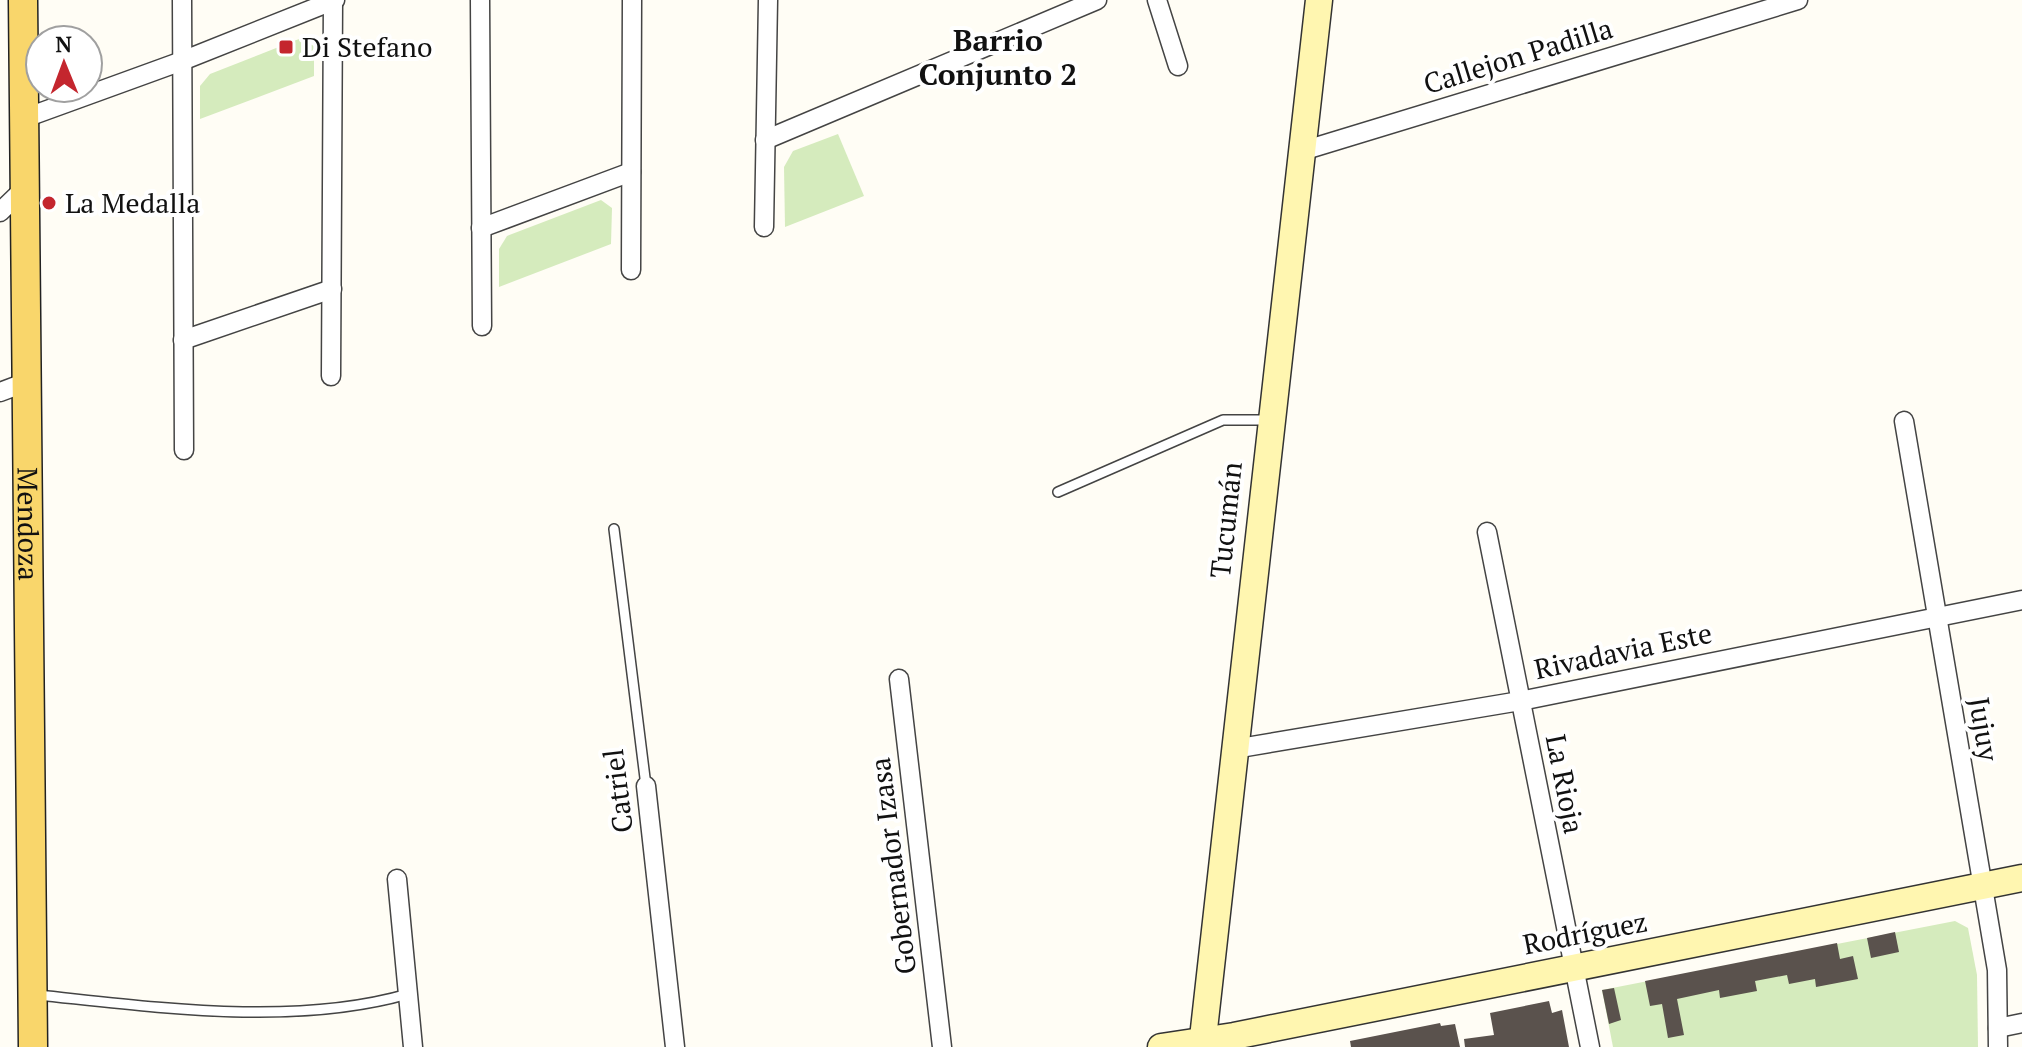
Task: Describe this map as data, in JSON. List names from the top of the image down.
{
  "streets": {
    "main road": ["Tucumán", "Mendoza", "Rodríguez"],
    "street": [
      "Callejon Padilla",
      "Rivadavia Este",
      "Jujuy",
      "La Rioja",
      "Catriel",
      "Gobernador Izasa"
    ]
  },
  "crossings": [
    ["Callejon Padilla", "Tucumán"],
    ["Tucumán", "Rivadavia Este"],
    ["Tucumán", "Rodríguez"],
    ["Rivadavia Este", "Jujuy"],
    ["Rivadavia Este", "La Rioja"],
    ["Jujuy", "Rodríguez"],
    ["La Rioja", "Rodríguez"]
  ],
  "districts": ["Barrio Conjunto 2"],
  "places": {
    "transit": ["Di Stefano"],
    "other": ["La Medalla"]
  },
  "north": "top"
}
